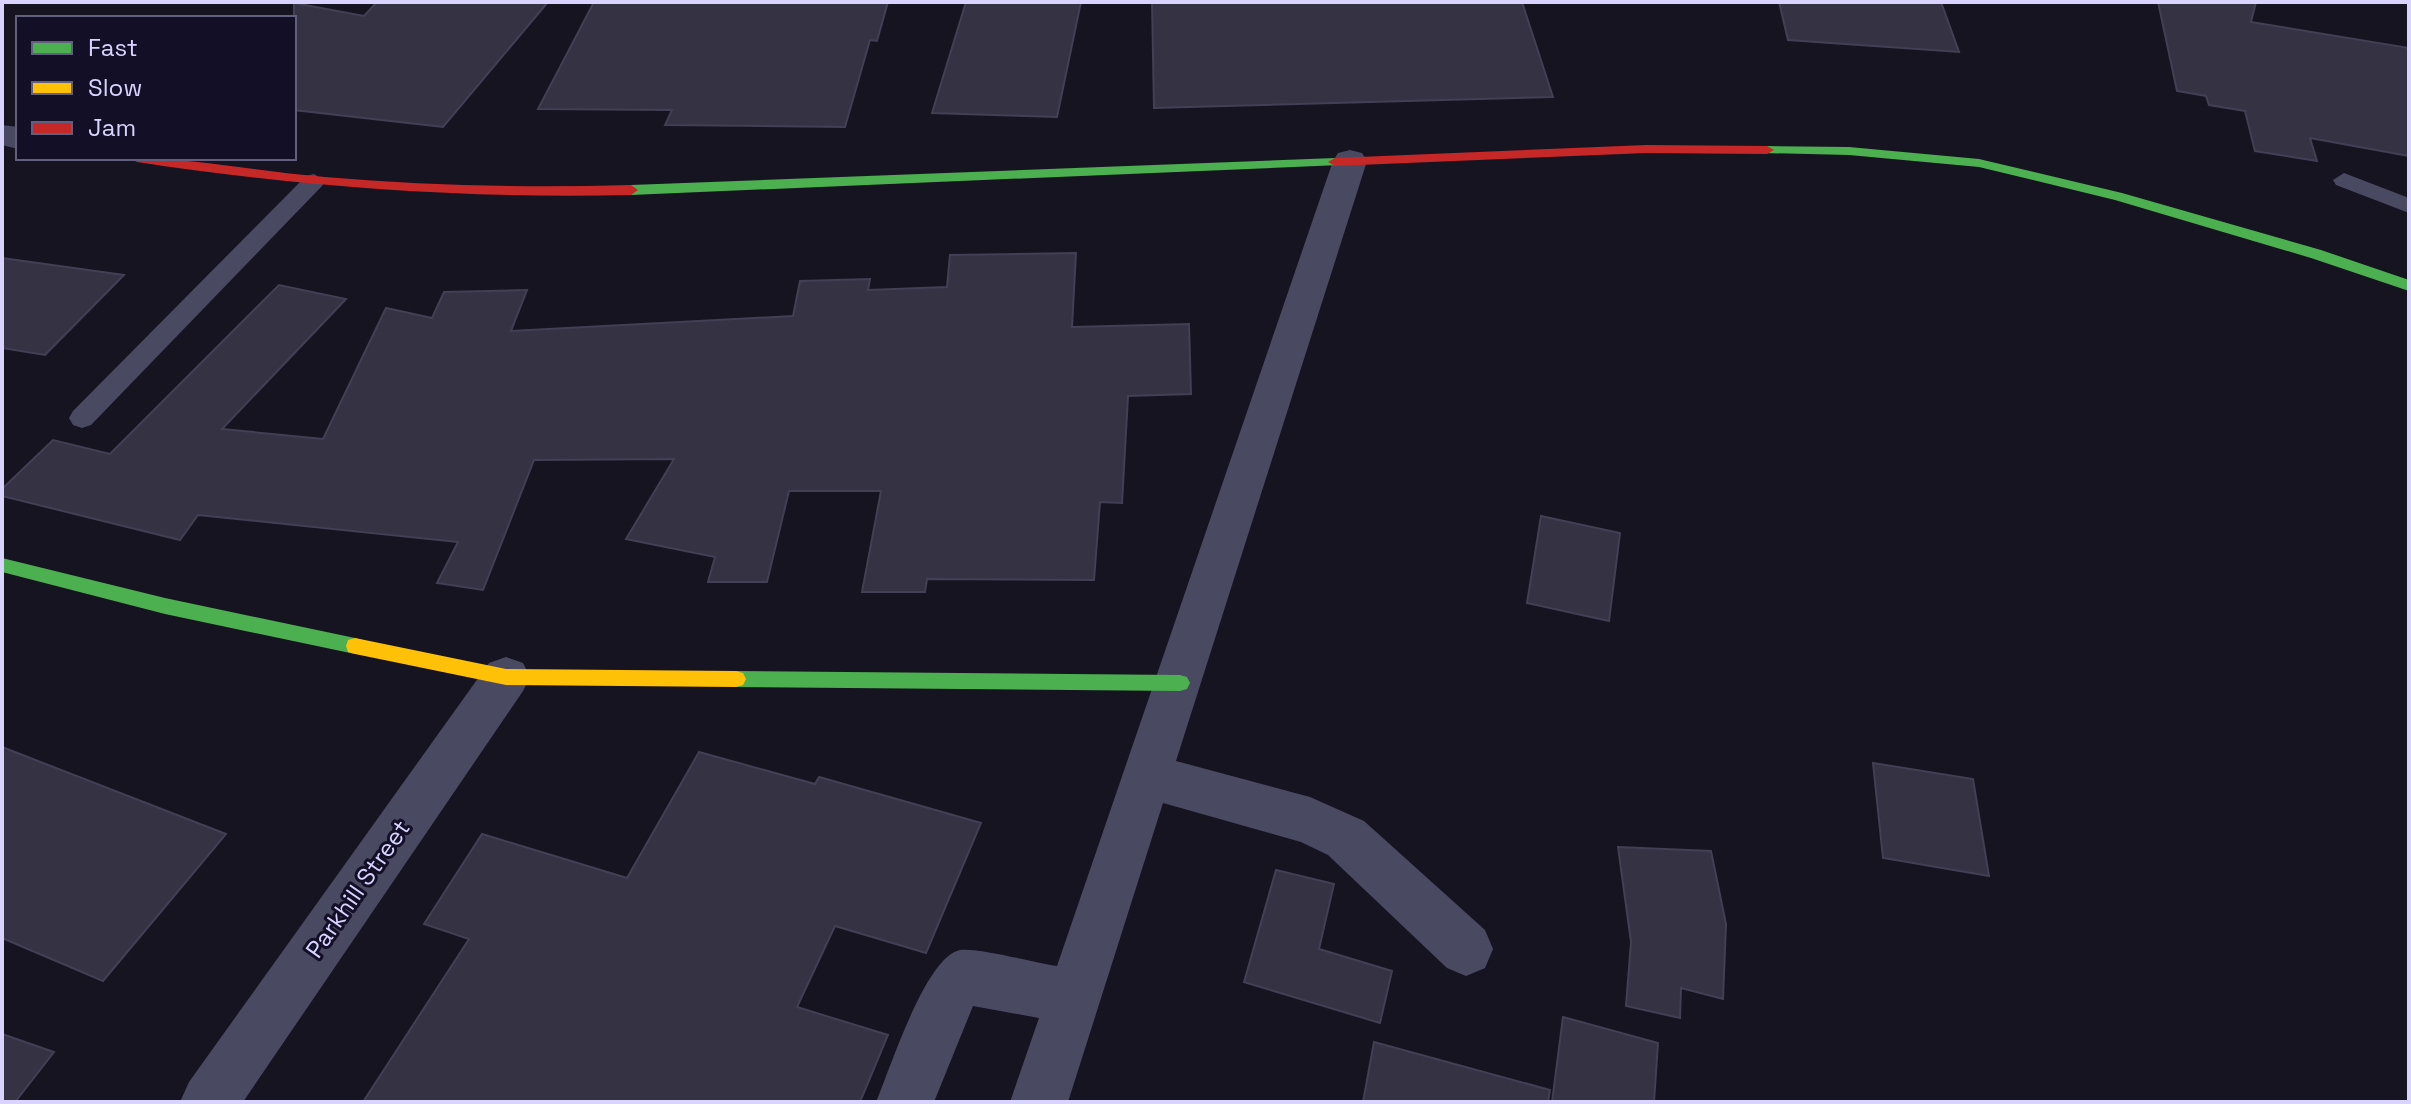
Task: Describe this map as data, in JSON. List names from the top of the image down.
{
  "streets": {
    "street": ["Parkhill Street"]
  },
  "legend": ["Fast", "Slow", "Jam"]
}
